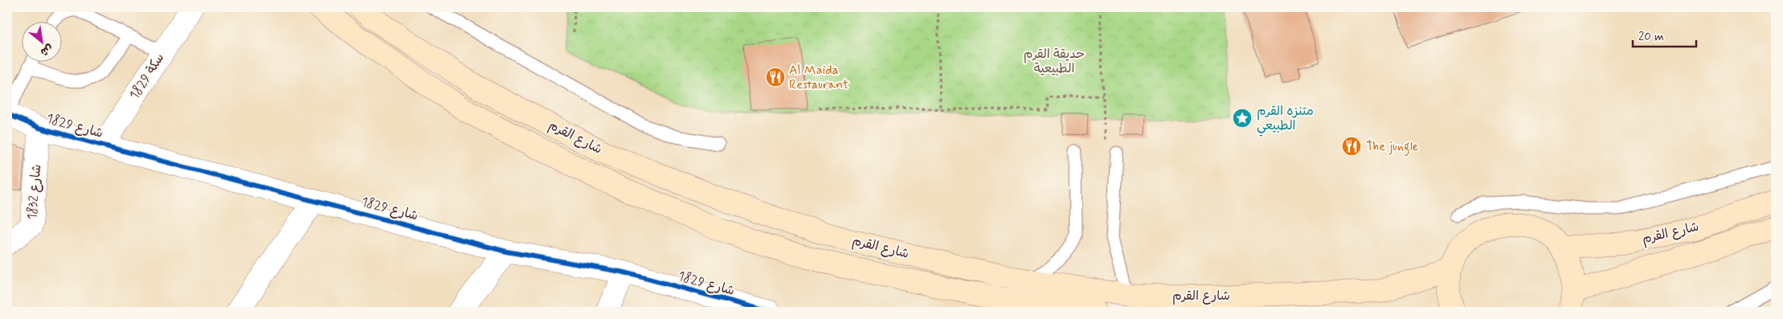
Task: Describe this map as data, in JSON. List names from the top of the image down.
{
  "streets": {
    "main road": ["شارع القرم"],
    "street": ["سكة 1829", "1829 شارع", "1832 شارع"]
  },
  "crossings": [
    ["سكة 1829", "1829 شارع"],
    ["1829 شارع", "1832 شارع"]
  ],
  "parks": ["حديقة القرم الطبيعية"],
  "places": {
    "restaurant": ["Al Maida Restaurant", "The jungle"],
    "place": ["متنزه القرم الطبيعي"]
  },
  "scale_bar": "20 m",
  "north": "bottom right"
}
